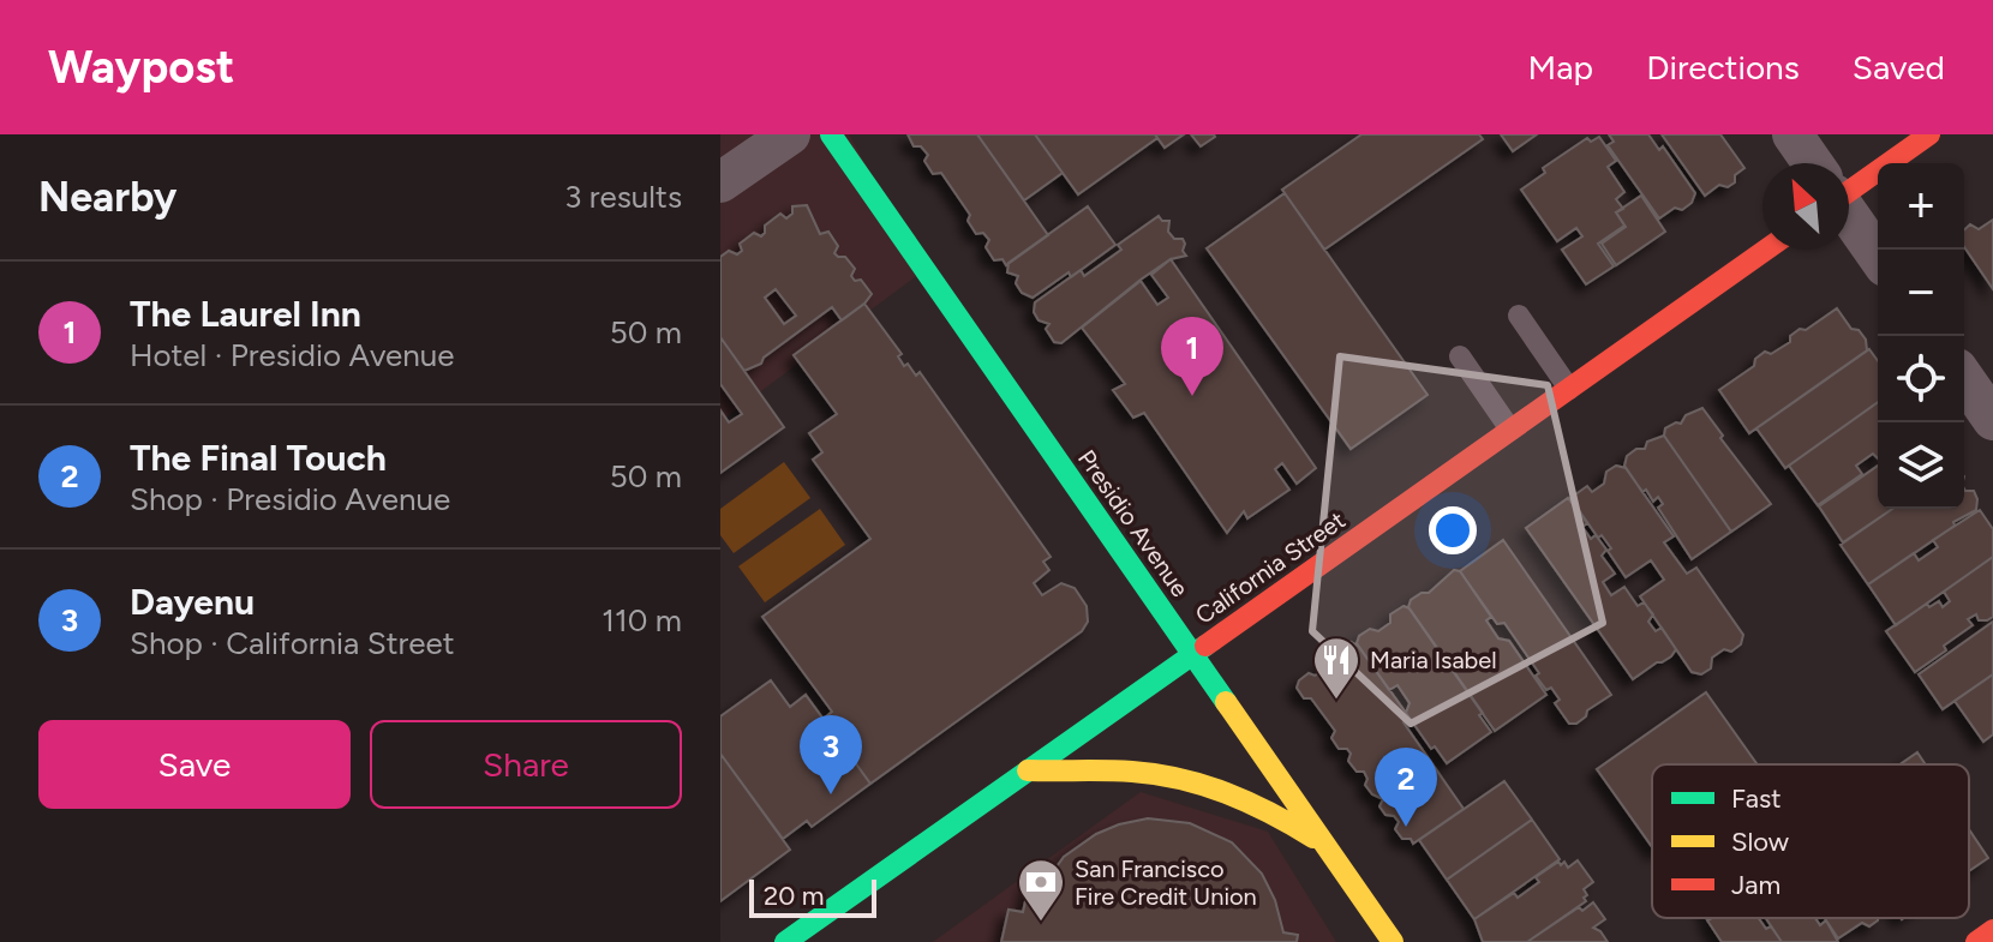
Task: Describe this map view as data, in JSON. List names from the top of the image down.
{
  "streets": {
    "main road": ["Presidio Avenue", "California Street"]
  },
  "crossings": [
    ["Presidio Avenue", "California Street"]
  ],
  "places": {
    "restaurant": ["Maria Isabel"],
    "bank": ["San Francisco Fire Credit Union"]
  },
  "legend": ["Fast", "Slow", "Jam"],
  "scale_bar": "20 m",
  "north": "top left",
  "page": {
    "header": "Waypost",
    "nav": ["Map", "Directions", "Saved"],
    "heading": ["Nearby", "3 results"],
    "map_buttons": ["+", "−"],
    "list": [
      {
        "mark": "1",
        "name": "The Laurel Inn",
        "note": "Hotel · Presidio Avenue",
        "value": "50 m"
      },
      {
        "mark": "2",
        "name": "The Final Touch",
        "note": "Shop · Presidio Avenue",
        "value": "50 m"
      },
      {
        "mark": "3",
        "name": "Dayenu",
        "note": "Shop · California Street",
        "value": "110 m"
      }
    ],
    "pins": ["1", "3", "2"],
    "buttons": ["Save", "Share"],
    "scale": "20 m"
  }
}
